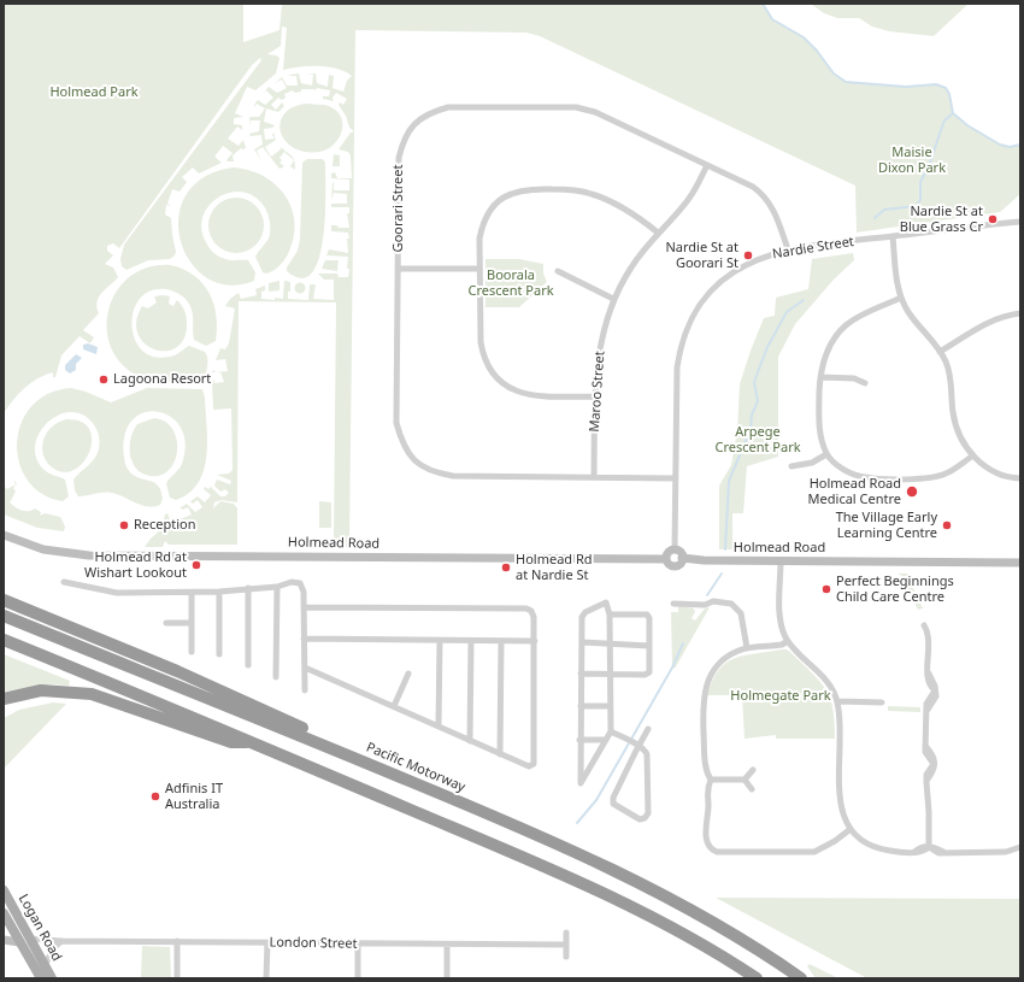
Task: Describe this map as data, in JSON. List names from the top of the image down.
{
  "streets": {
    "highway": ["Pacific Motorway"],
    "main road": ["Logan Road"],
    "street": [
      "Goorari Street",
      "Nardie Street",
      "Maroo Street",
      "Holmead Road",
      "London Street"
    ]
  },
  "crossings": [
    ["Goorari Street", "Nardie Street"],
    ["Goorari Street", "Maroo Street"],
    ["Nardie Street", "Holmead Road"],
    ["Logan Road", "London Street"]
  ],
  "parks": [
    "Holmead Park",
    "Maisie Dixon Park",
    "Boorala Crescent Park",
    "Arpege Crescent Park",
    "Holmegate Park"
  ],
  "places": [
    "Nardie St at Blue Grass Cr",
    "Nardie St at Goorari St",
    "Lagoona Resort",
    "Holmead Road Medical Centre",
    "Reception",
    "The Village Early Learning Centre",
    "Holmead Rd at Wishart Lookout",
    "Holmead Rd at Nardie St",
    "Perfect Beginnings Child Care Centre",
    "Adfinis IT Australia"
  ]
}
